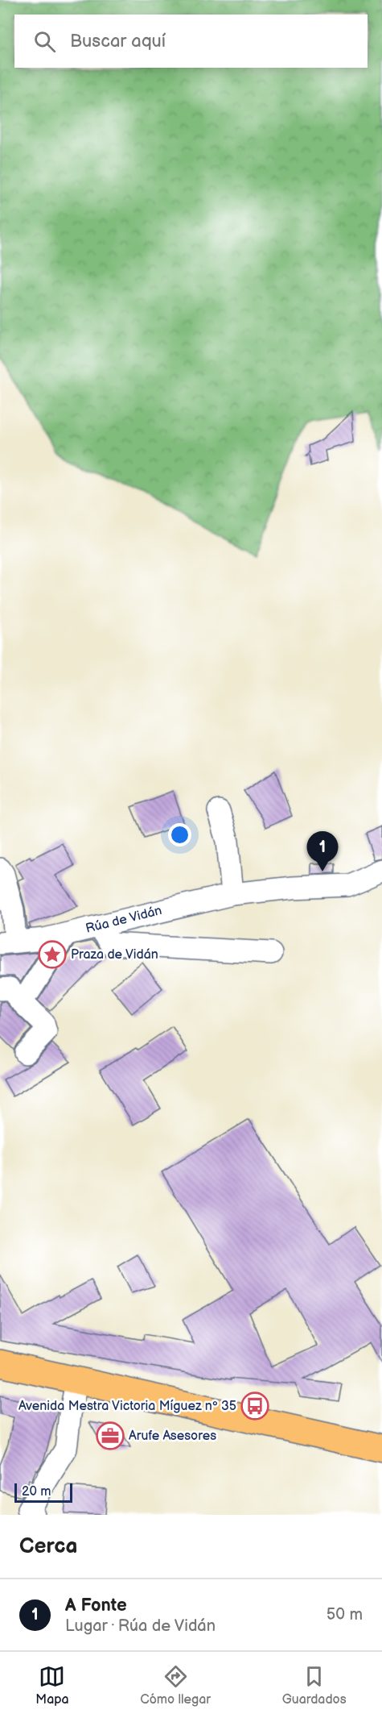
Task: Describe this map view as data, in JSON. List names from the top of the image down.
{
  "streets": {
    "street": ["Rúa de Vidán"]
  },
  "places": {
    "place": ["Praza de Vidán"],
    "bus stop": ["Avenida Mestra Victoria Míguez nº 35"],
    "office": ["Arufe Asesores"]
  },
  "scale_bar": "20 m",
  "page": {
    "search": "Buscar aquí",
    "pins": "1",
    "scale": "20 m",
    "heading": "Cerca",
    "list": [
      {
        "mark": "1",
        "name": "A Fonte",
        "note": "Lugar · Rúa de Vidán",
        "value": "50 m"
      }
    ],
    "nav": ["Mapa", "Cómo llegar", "Guardados"]
  }
}
